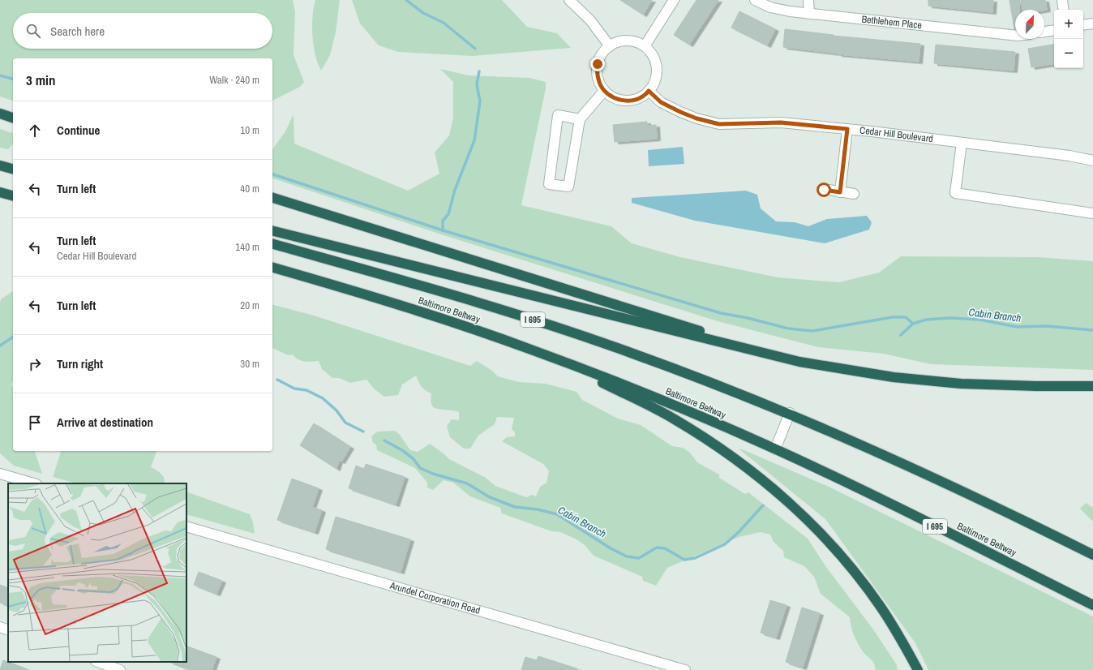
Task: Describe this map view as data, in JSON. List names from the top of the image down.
{
  "streets": {
    "highway": ["Baltimore Beltway", "I 695"],
    "street": ["Bethlehem Place", "Cedar Hill Boulevard", "Arundel Corporation Road"]
  },
  "water": ["Cabin Branch"],
  "north": "top right",
  "page": {
    "map_buttons": ["+", "−"],
    "search": "Search here",
    "heading": ["3 min", "Walk · 240 m"],
    "list": [
      ["Continue", "10 m"],
      ["Turn left", "40 m"],
      ["Turn left", "Cedar Hill Boulevard", "140 m"],
      ["Turn left", "20 m"],
      ["Turn right", "30 m"],
      "Arrive at destination"
    ]
  }
}
